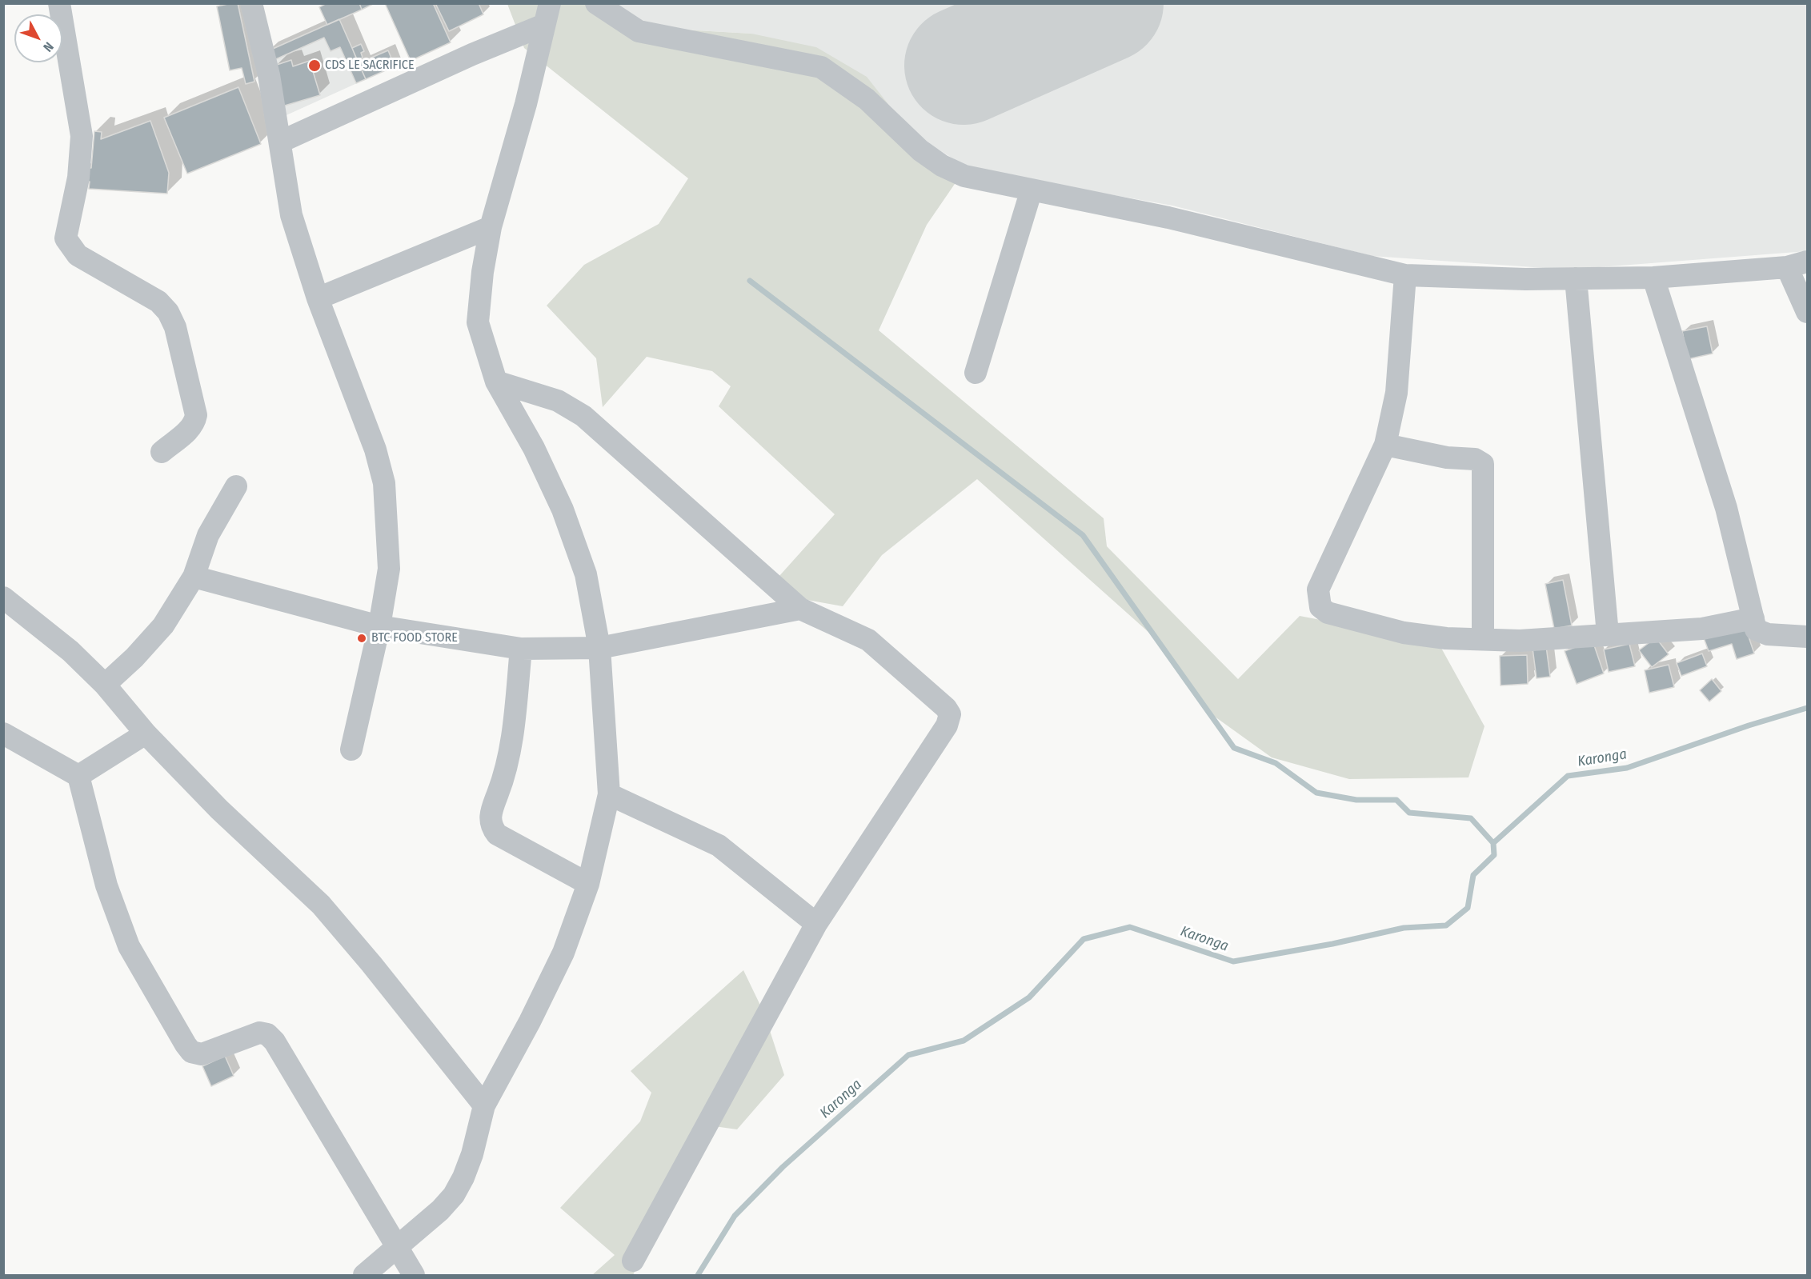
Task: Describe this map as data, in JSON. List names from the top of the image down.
{
  "water": ["Karonga"],
  "places": ["CDS LE SACRIFICE", "BTC FOOD STORE"],
  "north": "bottom right"
}
